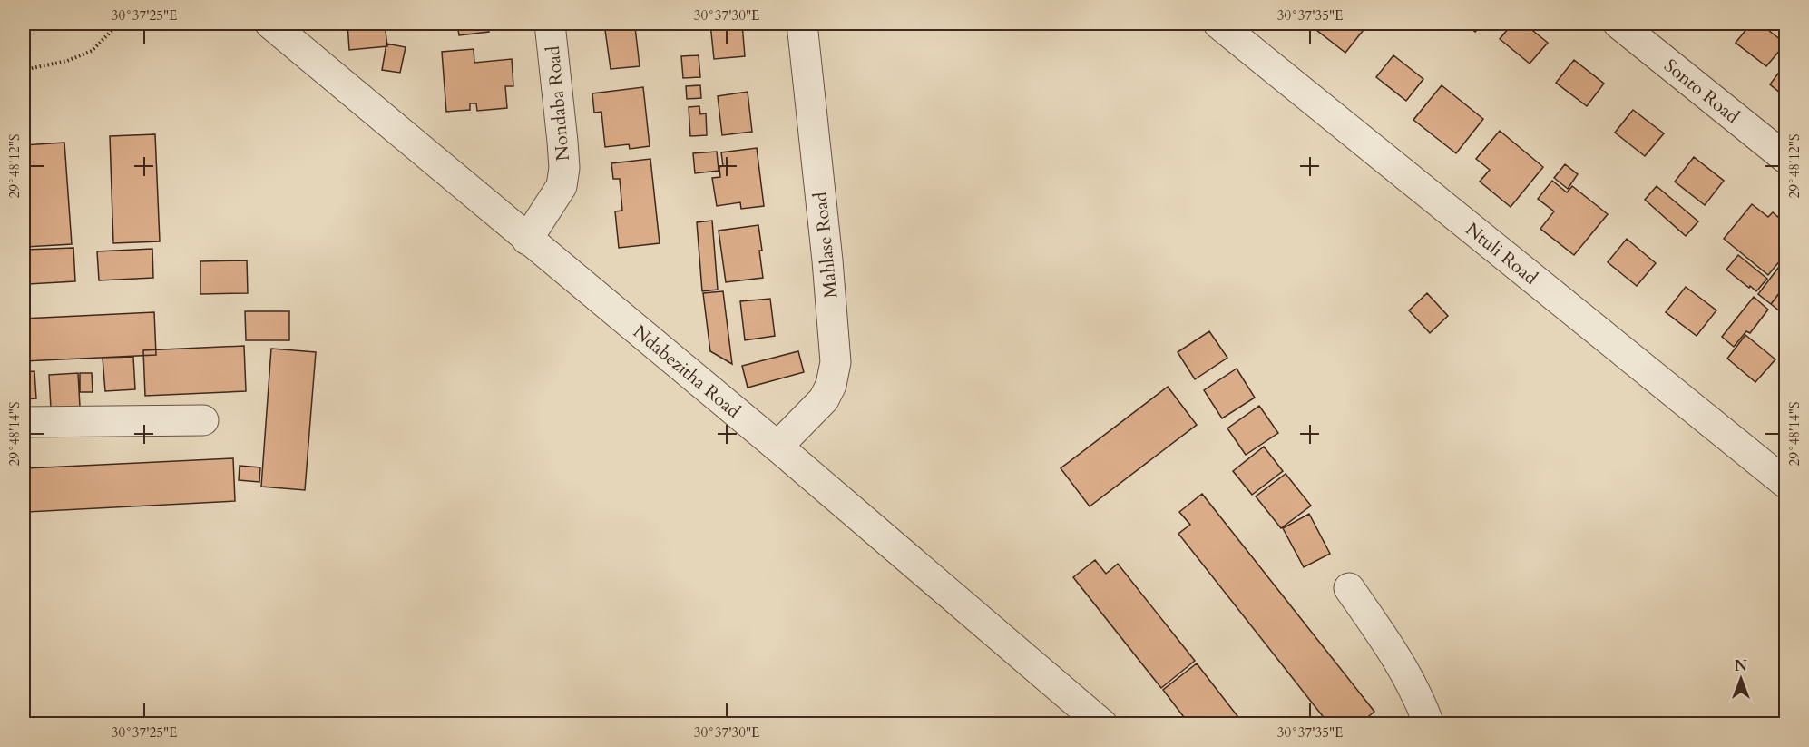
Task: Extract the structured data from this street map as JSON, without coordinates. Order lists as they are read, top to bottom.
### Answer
{
  "streets": {
    "street": [
      "Sonto Road",
      "Nondaba Road",
      "Mahlase Road",
      "Ntuli Road",
      "Ndabezitha Road"
    ]
  },
  "crossings": [
    ["Nondaba Road", "Ndabezitha Road"],
    ["Mahlase Road", "Ndabezitha Road"]
  ],
  "north": "top",
  "coordinates": [
    "30°37'25\"E",
    "30°37'30\"E",
    "30°37'35\"E",
    "29°48'12\"S",
    "29°48'14\"S"
  ]
}
